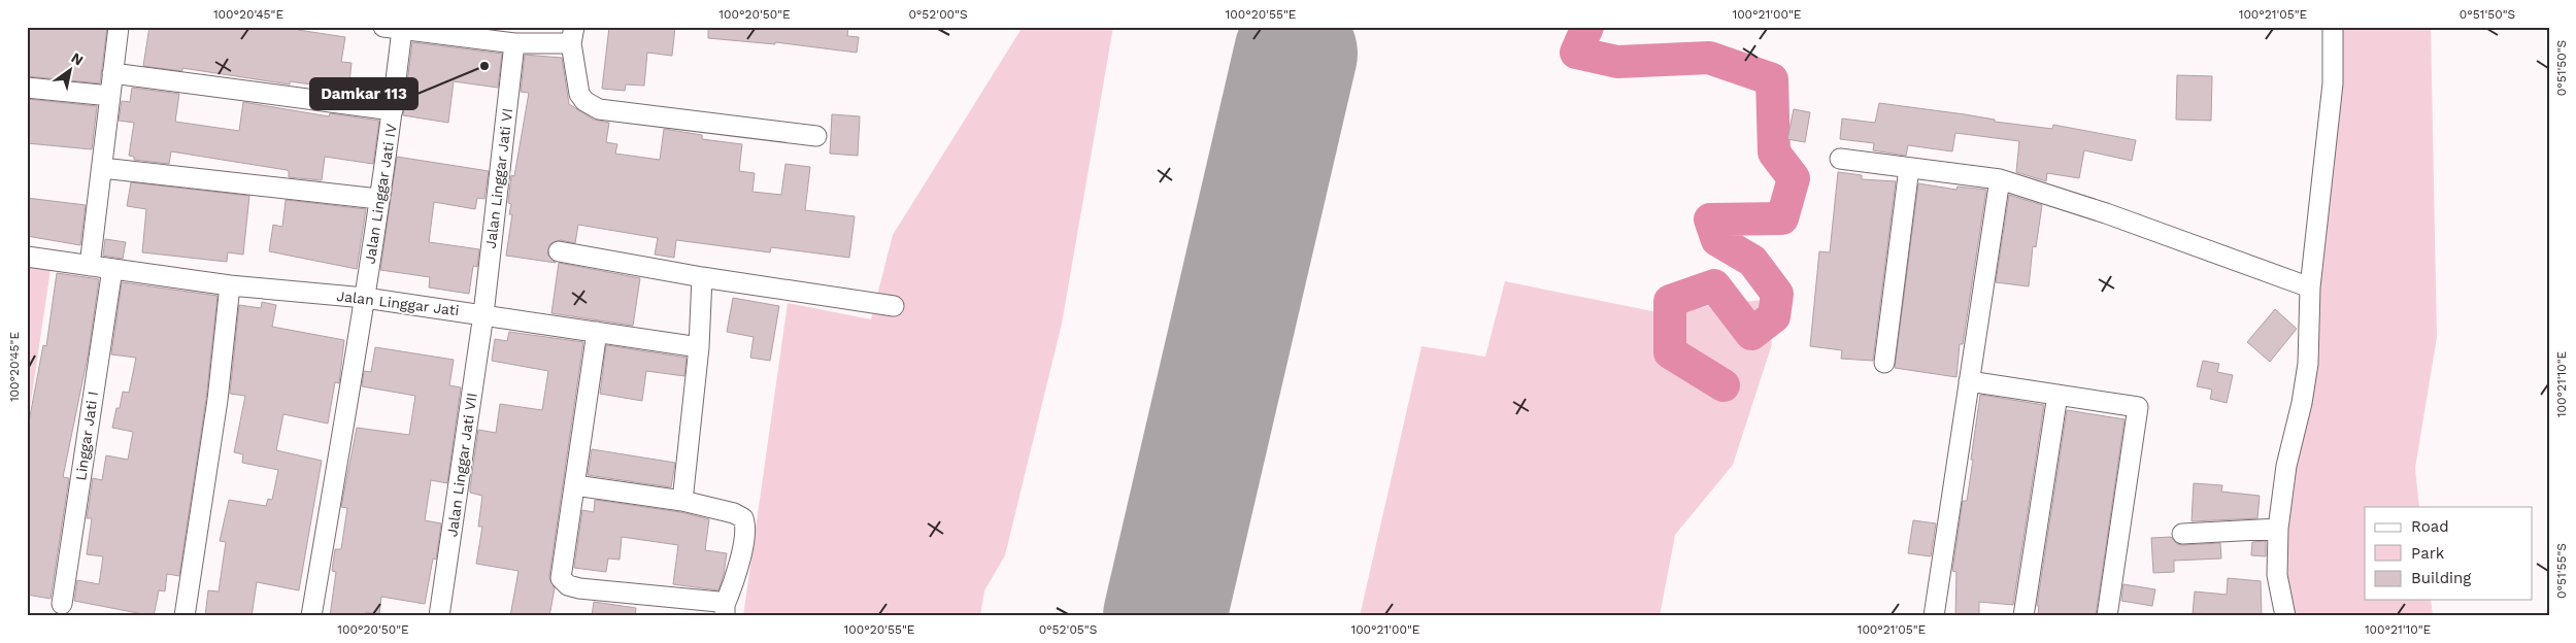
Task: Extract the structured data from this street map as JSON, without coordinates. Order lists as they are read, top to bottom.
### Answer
{
  "streets": {
    "street": [
      "Jalan Linggar Jati VI",
      "Jalan Linggar Jati IV",
      "Jalan Linggar Jati",
      "Linggar Jati I",
      "Jalan Linggar Jati VII"
    ]
  },
  "crossings": [
    ["Jalan Linggar Jati VI", "Jalan Linggar Jati"],
    ["Jalan Linggar Jati VI", "Jalan Linggar Jati VII"],
    ["Jalan Linggar Jati IV", "Jalan Linggar Jati"],
    ["Jalan Linggar Jati", "Linggar Jati I"],
    ["Jalan Linggar Jati", "Jalan Linggar Jati VII"]
  ],
  "places": ["Damkar 113"],
  "legend": ["Road", "Park", "Building"],
  "north": "top right",
  "coordinates": [
    "100°20'45\"E",
    "100°20'50\"E",
    "0°52'00\"S",
    "100°20'55\"E",
    "100°21'00\"E",
    "100°21'05\"E",
    "0°51'50\"S",
    "100°21'10\"E",
    "0°51'55\"S",
    "0°52'05\"S"
  ]
}
